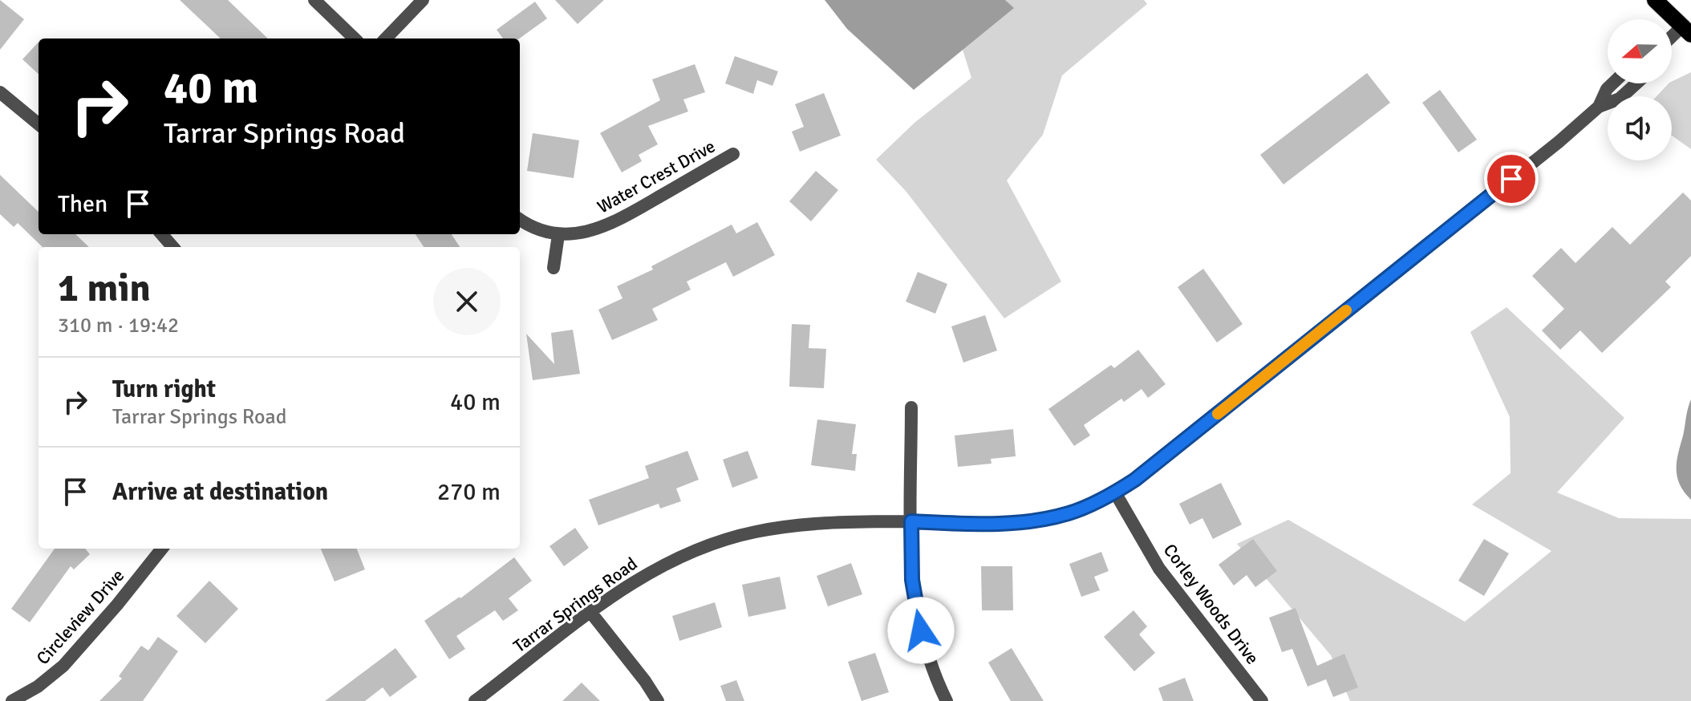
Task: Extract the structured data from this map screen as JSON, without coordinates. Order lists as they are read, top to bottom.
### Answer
{
  "streets": {
    "street": [
      "Water Crest Drive",
      "Corley Woods Drive",
      "Tarrar Springs Road",
      "Circleview Drive"
    ]
  },
  "crossings": [
    ["Corley Woods Drive", "Tarrar Springs Road"]
  ],
  "north": "left",
  "page": {
    "turn": ["40 m", "Tarrar Springs Road"],
    "then": "Then",
    "heading": ["1 min", "310 m · 19:42"],
    "list": [
      {
        "name": "Turn right",
        "note": "Tarrar Springs Road",
        "value": "40 m"
      },
      {
        "name": "Arrive at destination",
        "value": "270 m"
      }
    ]
  }
}
